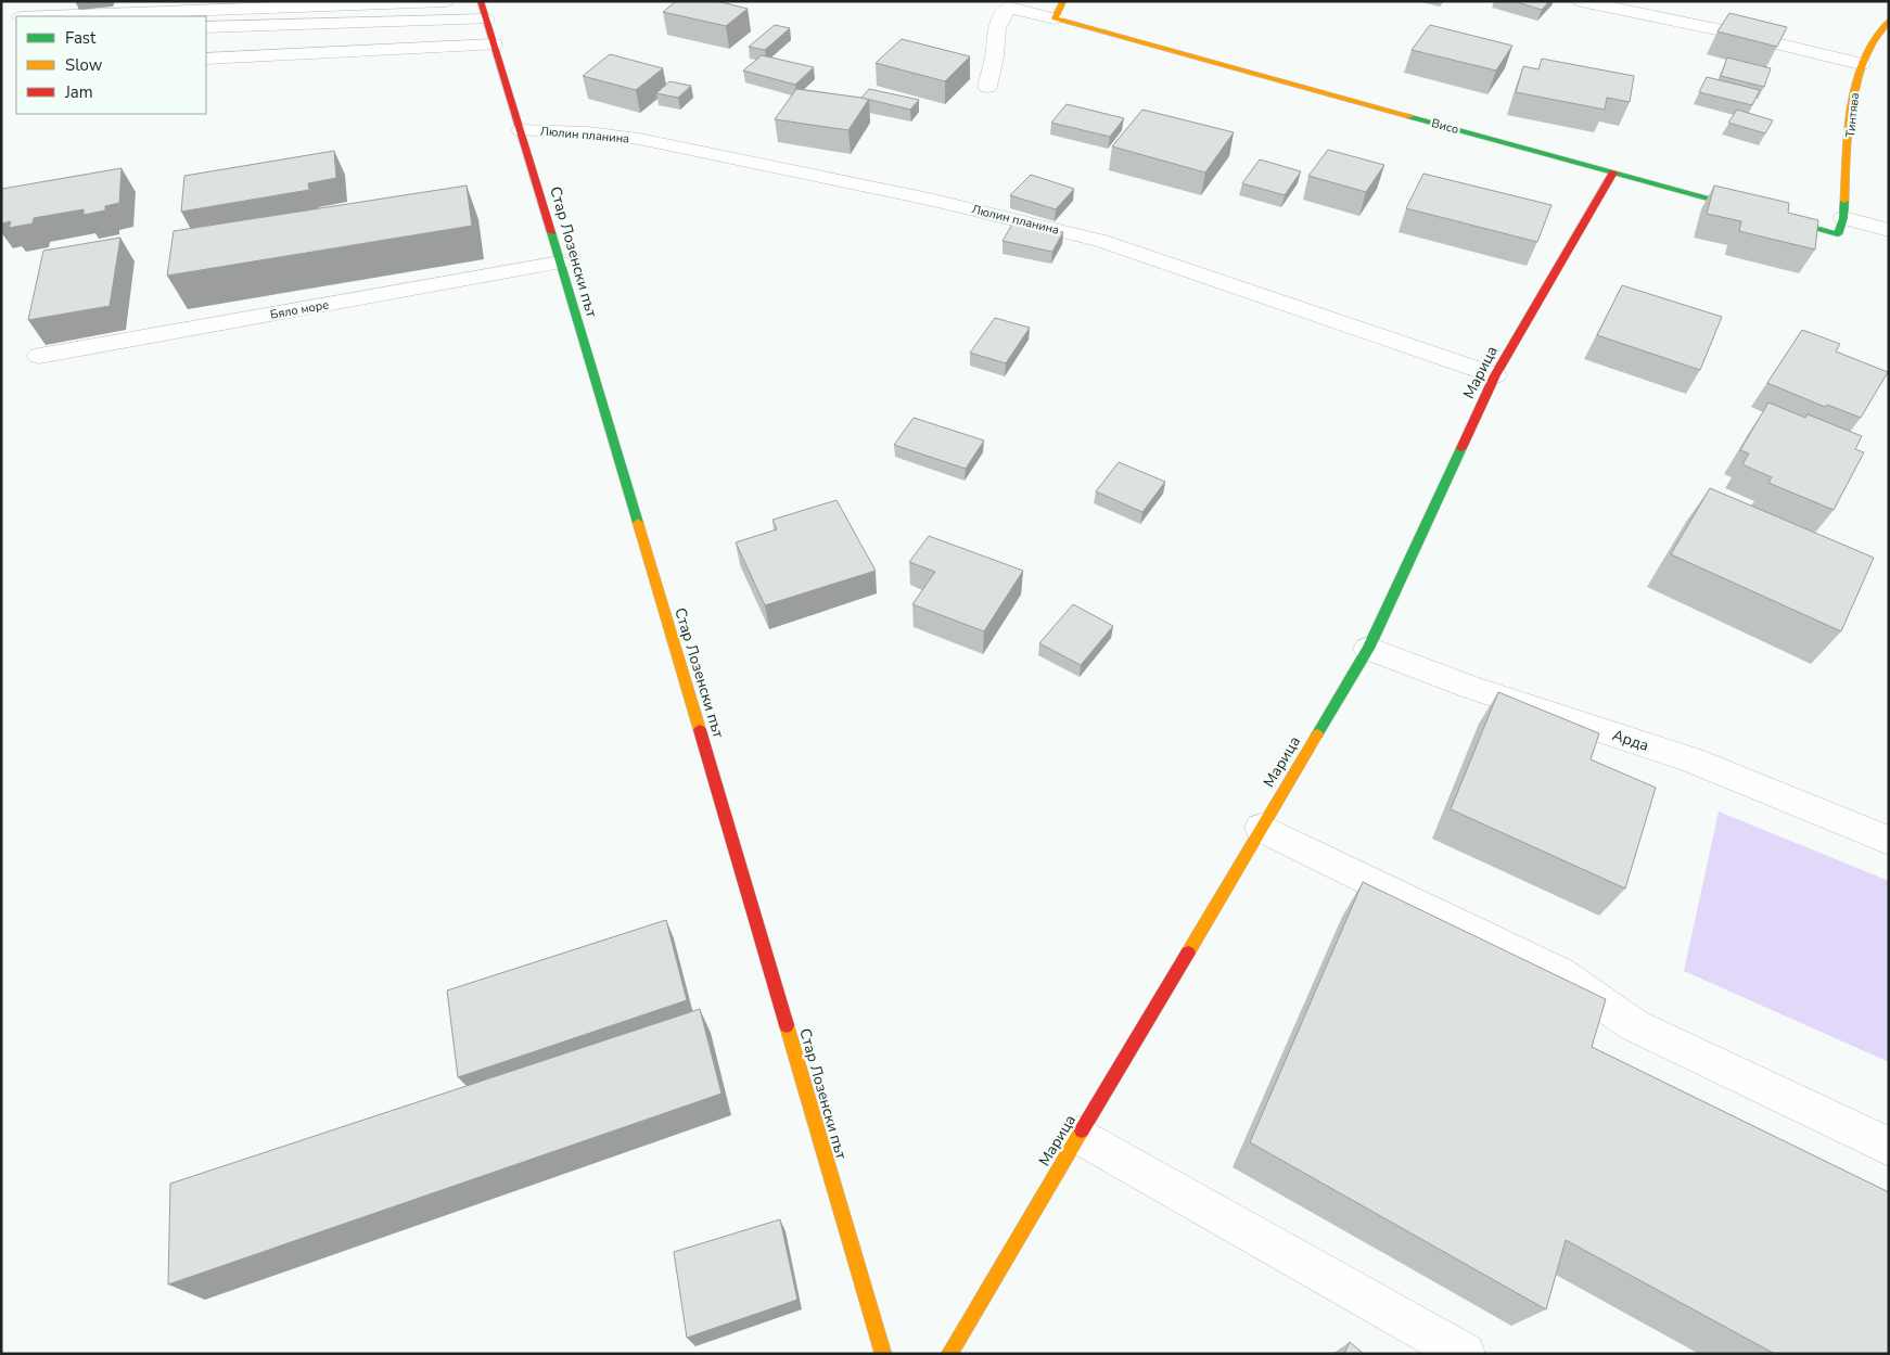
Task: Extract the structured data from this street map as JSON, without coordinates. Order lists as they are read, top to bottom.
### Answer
{
  "streets": {
    "street": [
      "Тинтява",
      "Висо",
      "Люлин планина",
      "Стар Лозенски път",
      "Бяло море",
      "Марица",
      "Арда"
    ]
  },
  "crossings": [
    ["Тинтява", "Висо"],
    ["Висо", "Марица"],
    ["Люлин планина", "Стар Лозенски път"],
    ["Люлин планина", "Марица"],
    ["Стар Лозенски път", "Бяло море"],
    ["Марица", "Арда"]
  ],
  "legend": ["Fast", "Slow", "Jam"]
}
